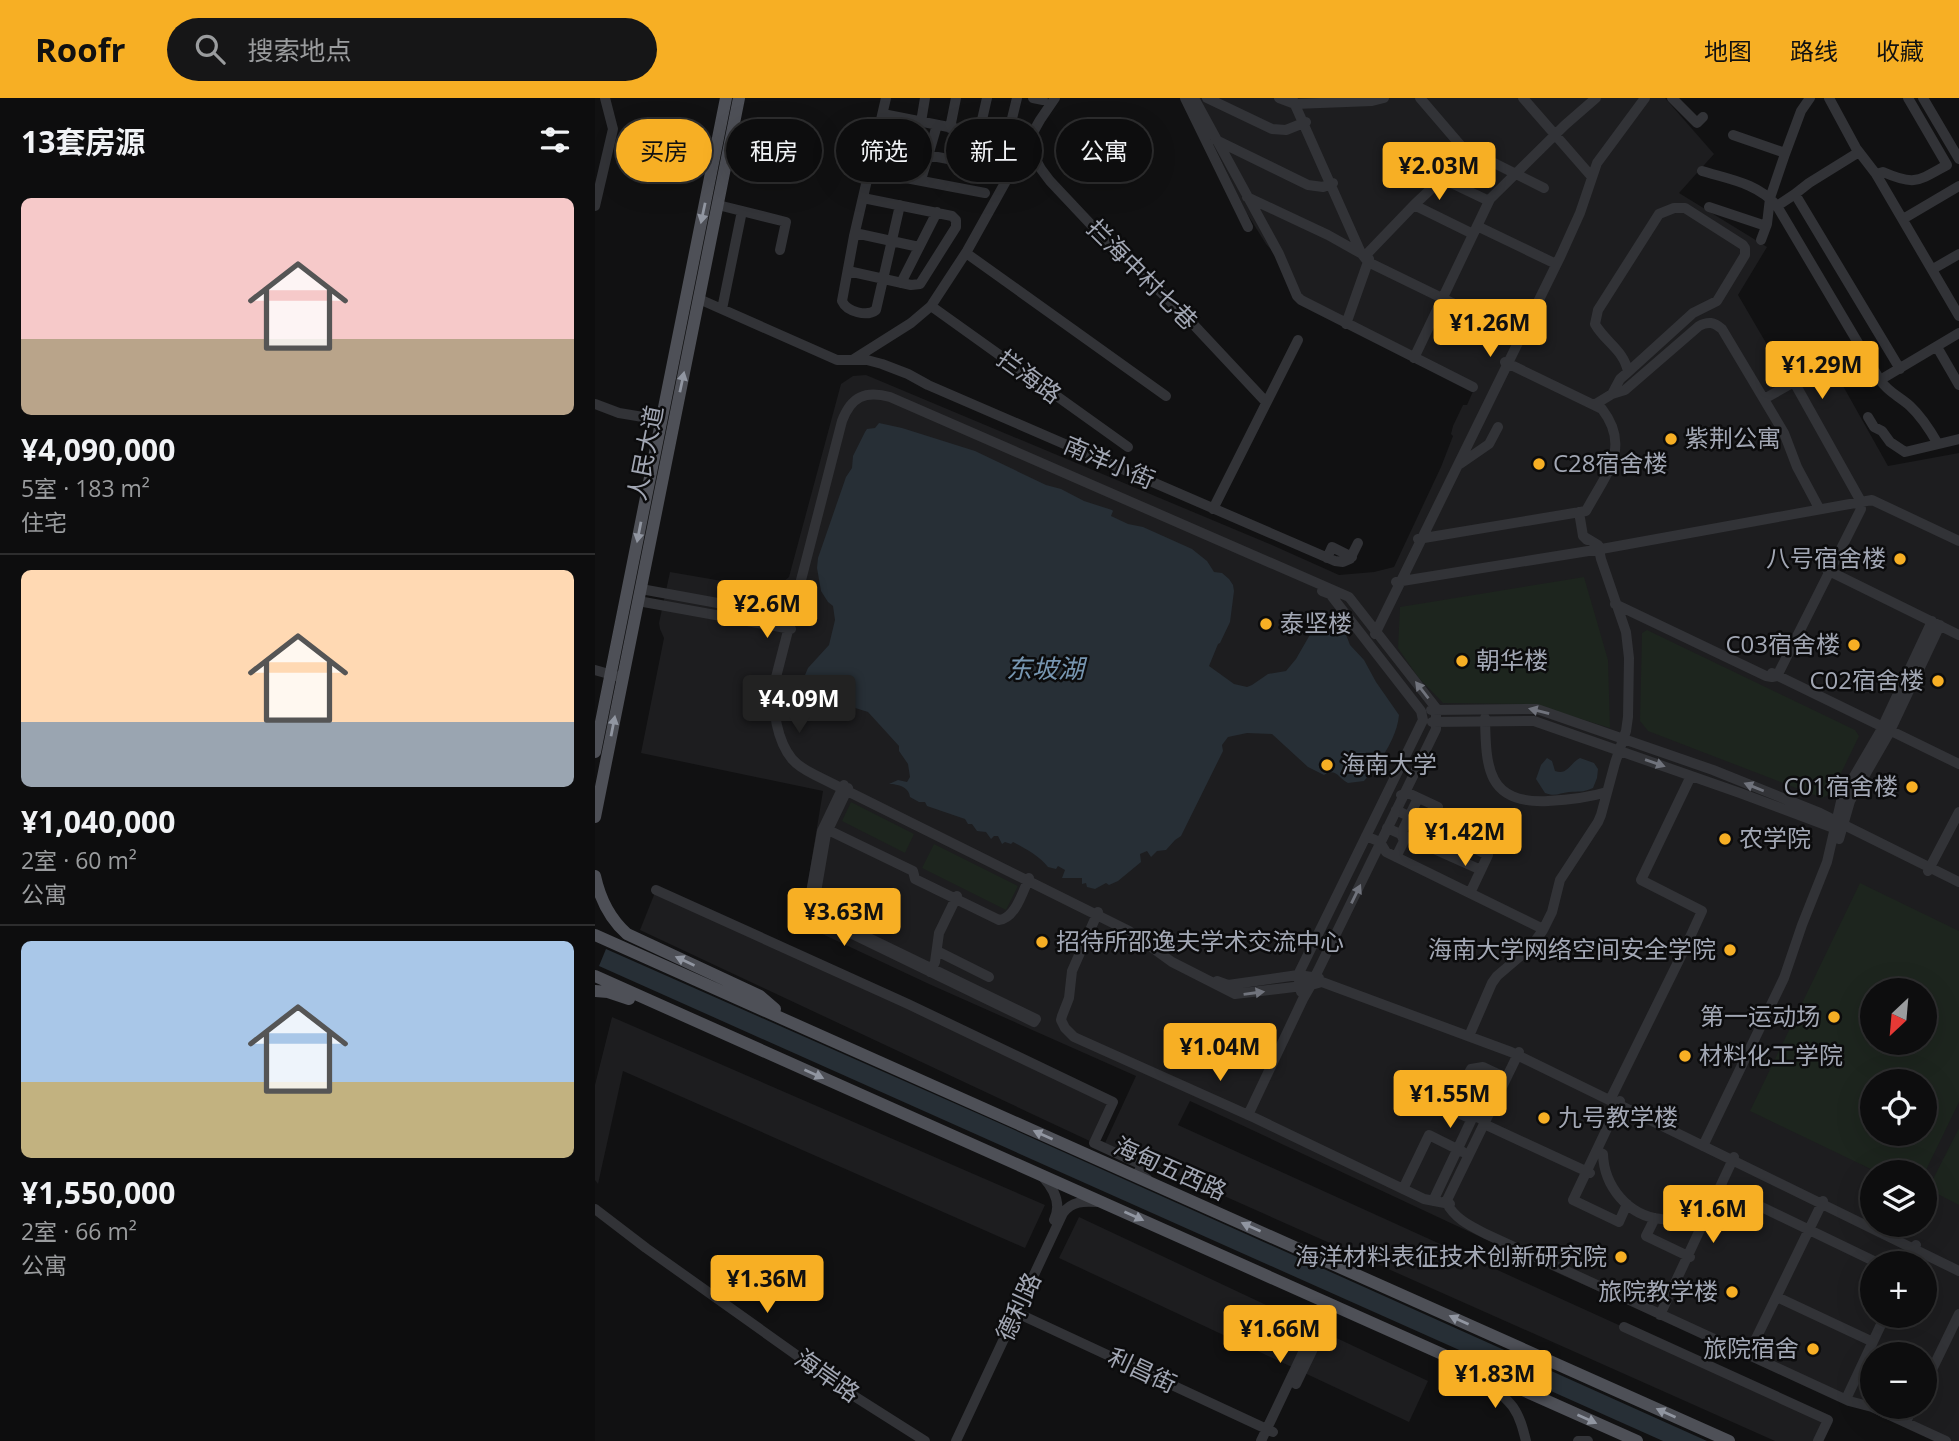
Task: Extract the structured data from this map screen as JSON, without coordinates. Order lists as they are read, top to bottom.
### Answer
{
  "streets": {
    "main road": ["人民大道", "海甸五西路"],
    "street": [
      "拦海中村七巷",
      "拦海路",
      "南洋小街",
      "德利路",
      "利昌街",
      "海岸路"
    ]
  },
  "crossings": [
    ["人民大道", "南洋小街"],
    ["德利路", "利昌街"]
  ],
  "water": ["东坡湖"],
  "places": [
    "紫荆公寓",
    "C28宿舍楼",
    "八号宿舍楼",
    "泰坚楼",
    "C03宿舍楼",
    "朝华楼",
    "C02宿舍楼",
    "海南大学",
    "C01宿舍楼",
    "农学院",
    "招待所邵逸夫学术交流中心",
    "海南大学网络空间安全学院",
    "第一运动场",
    "材料化工学院",
    "九号教学楼",
    "海洋材料表征技术创新研究院",
    "旅院教学楼",
    "旅院宿舍"
  ],
  "north": "bottom left",
  "page": {
    "header": "Roofr",
    "search": "搜索地点",
    "nav": ["地图", "路线", "收藏"],
    "heading": "13套房源",
    "chip": [
      "买房",
      "租房",
      "筛选",
      "新上",
      "公寓"
    ],
    "price": [
      "¥2.03M",
      "¥1.26M",
      "¥1.29M",
      "¥2.6M",
      "¥4.09M",
      "¥1.42M",
      "¥3.63M",
      "¥1.04M",
      "¥1.55M",
      "¥1.6M",
      "¥1.36M",
      "¥1.66M",
      "¥1.83M"
    ],
    "list": [
      {
        "name": "¥4,090,000",
        "note": "5室 · 183 m² · 住宅"
      },
      {
        "name": "¥1,040,000",
        "note": "2室 · 60 m² · 公寓"
      },
      {
        "name": "¥1,550,000",
        "note": "2室 · 66 m² · 公寓"
      }
    ],
    "map_buttons": ["+", "−"]
  }
}
